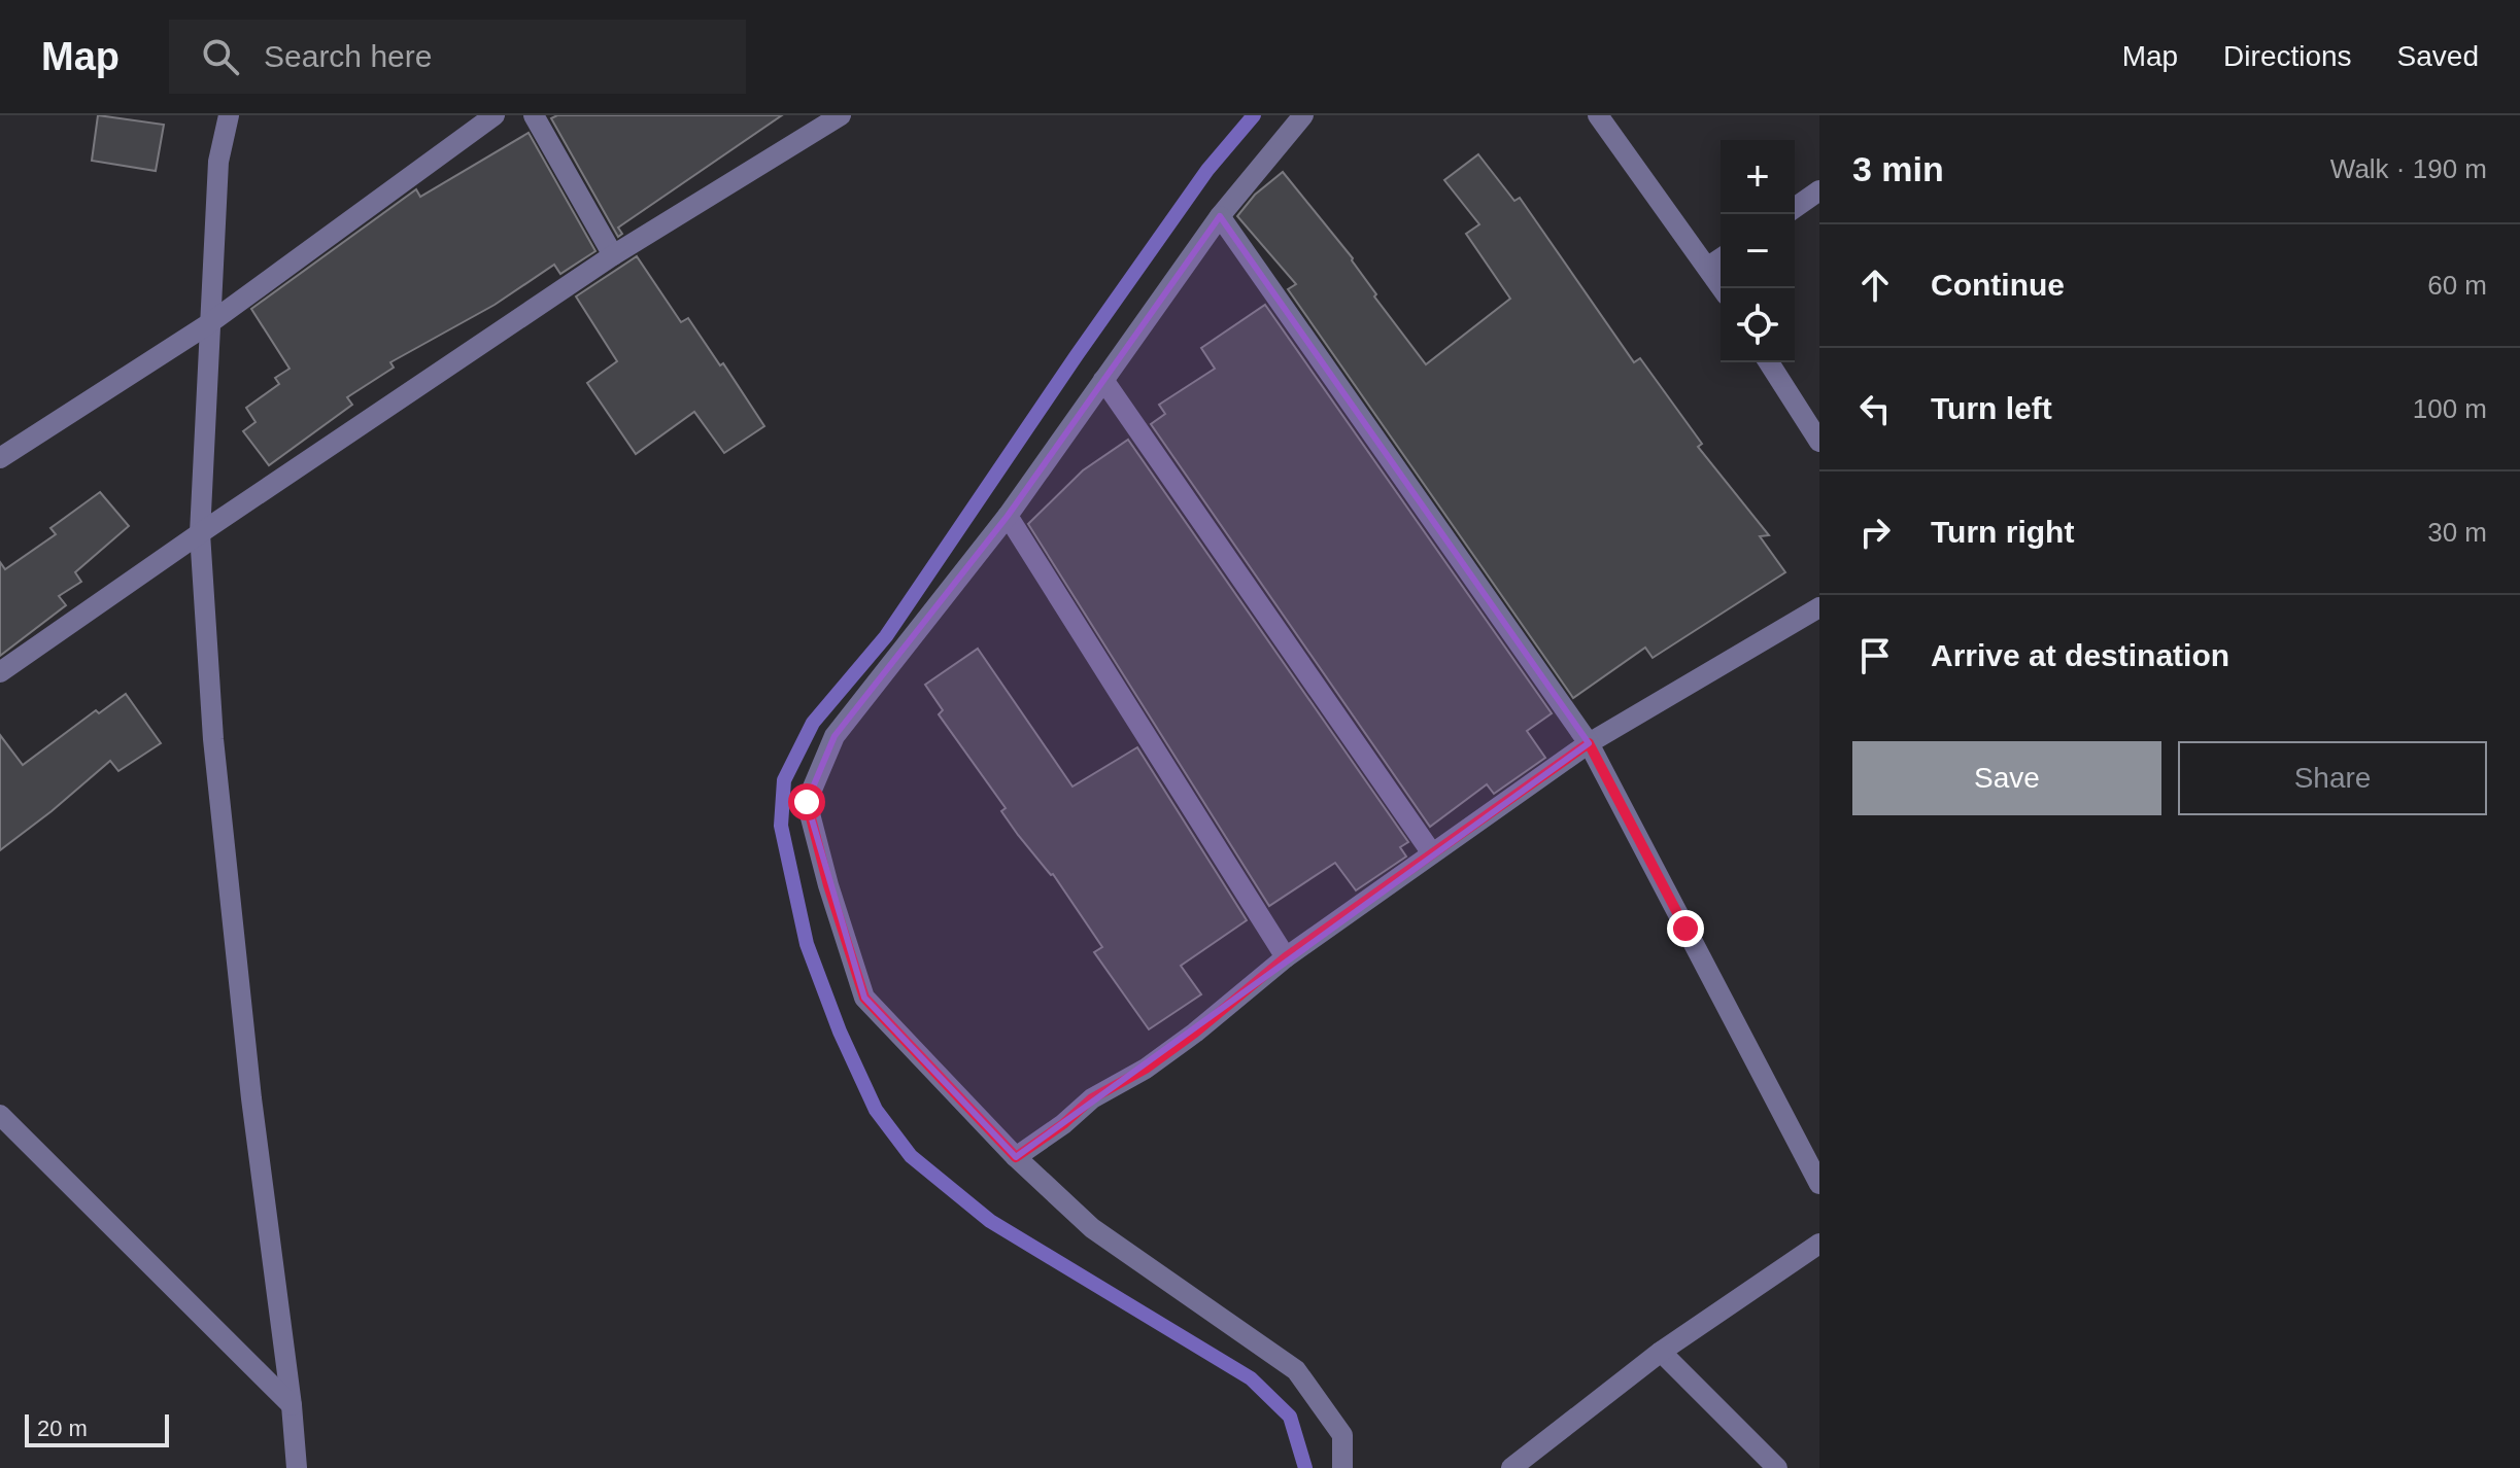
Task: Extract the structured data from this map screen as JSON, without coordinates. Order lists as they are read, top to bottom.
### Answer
{
  "scale_bar": "20 m",
  "page": {
    "header": "Map",
    "search": "Search here",
    "nav": ["Map", "Directions", "Saved"],
    "heading": ["3 min", "Walk · 190 m"],
    "map_buttons": ["+", "−"],
    "list": [
      ["Continue", "60 m"],
      ["Turn left", "100 m"],
      ["Turn right", "30 m"],
      "Arrive at destination"
    ],
    "buttons": ["Save", "Share"],
    "scale": "20 m"
  }
}
